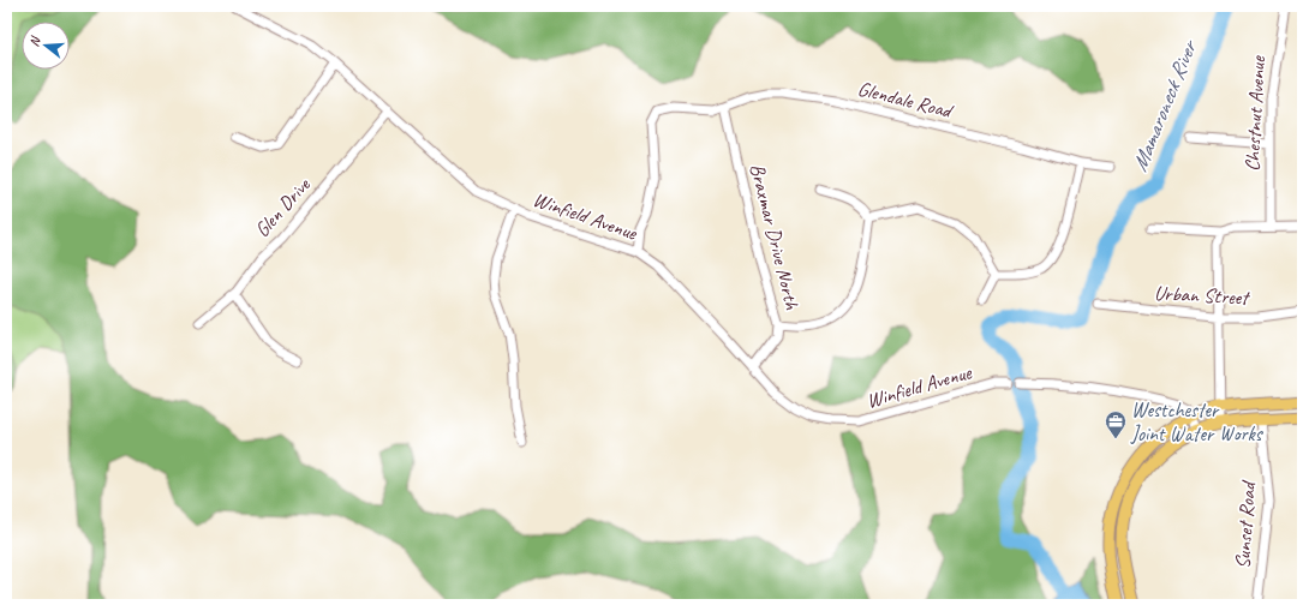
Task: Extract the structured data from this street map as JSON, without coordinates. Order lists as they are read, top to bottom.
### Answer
{
  "streets": {
    "street": [
      "Glendale Road",
      "Chestnut Avenue",
      "Glen Drive",
      "Winfield Avenue",
      "Braxmar Drive North",
      "Urban Street",
      "Sunset Road"
    ]
  },
  "crossings": [
    ["Glendale Road", "Winfield Avenue"],
    ["Glendale Road", "Braxmar Drive North"],
    ["Glen Drive", "Winfield Avenue"],
    ["Winfield Avenue", "Braxmar Drive North"]
  ],
  "water": ["Mamaroneck River"],
  "places": {
    "office": ["Westchester Joint Water Works"]
  },
  "north": "left"
}
